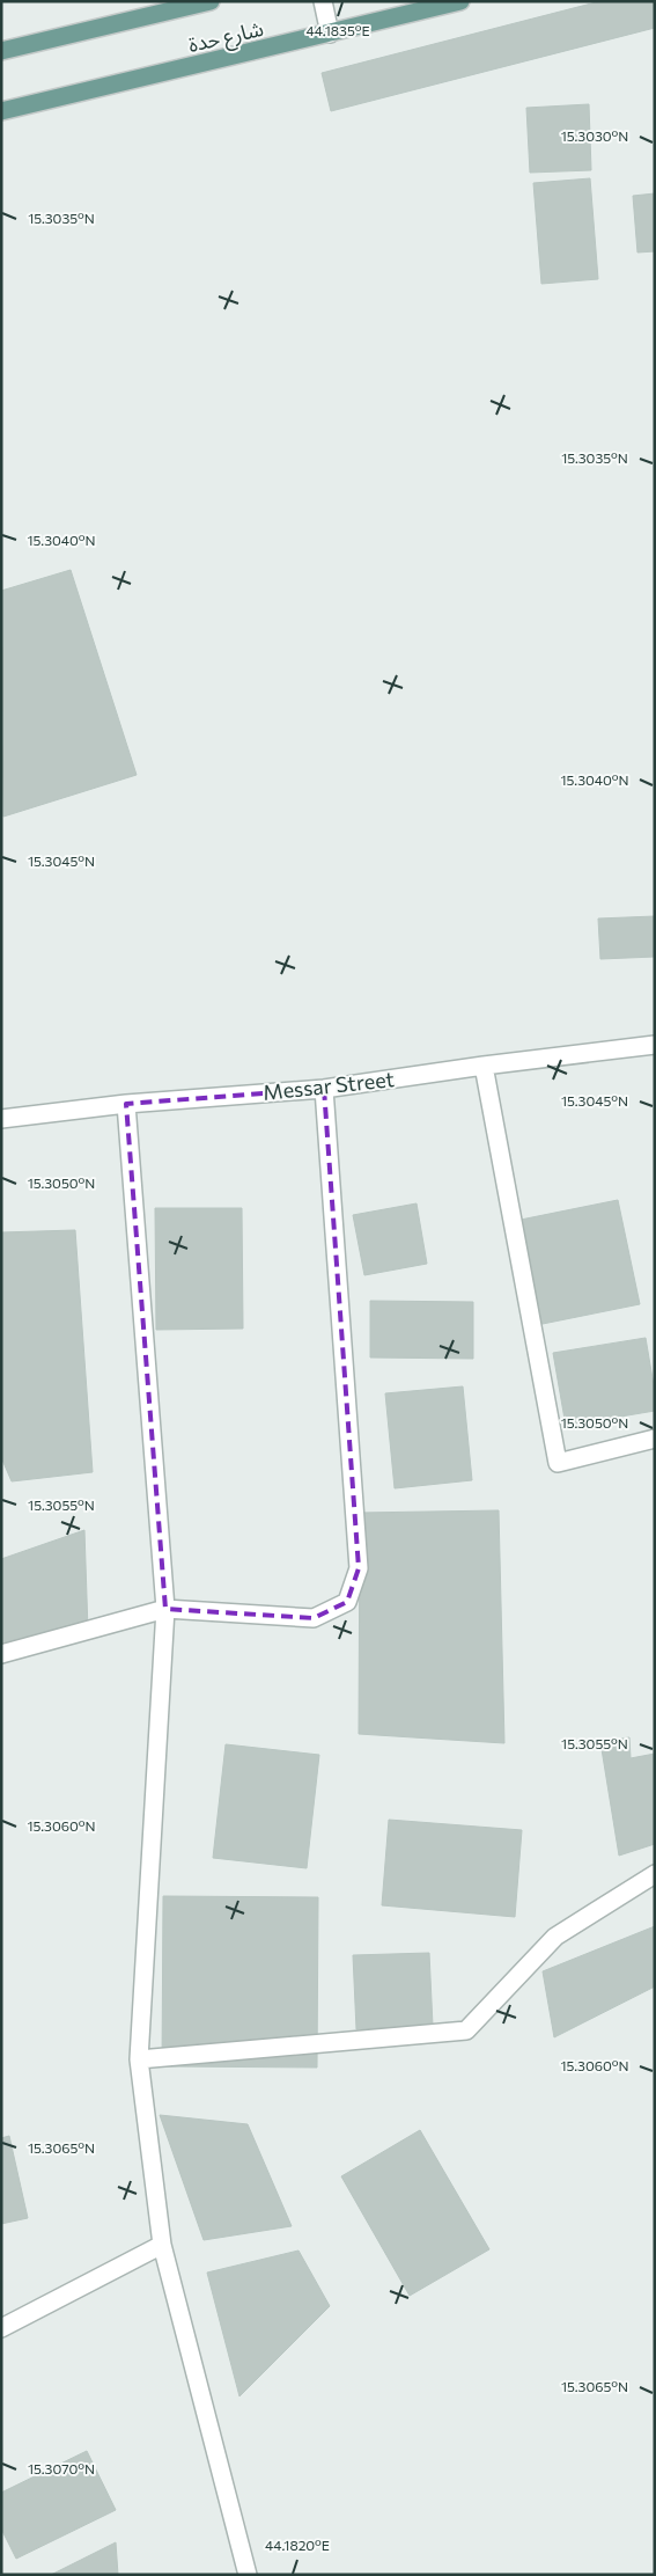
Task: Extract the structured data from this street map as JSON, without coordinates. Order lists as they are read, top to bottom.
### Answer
{
  "streets": {
    "main road": ["شارع حدة"],
    "street": ["Messar Street"]
  },
  "coordinates": [
    "44.1835°E",
    "15.3030°N",
    "15.3035°N",
    "15.3040°N",
    "15.3045°N",
    "15.3050°N",
    "15.3055°N",
    "15.3060°N",
    "15.3065°N",
    "15.3070°N",
    "44.1820°E"
  ]
}
